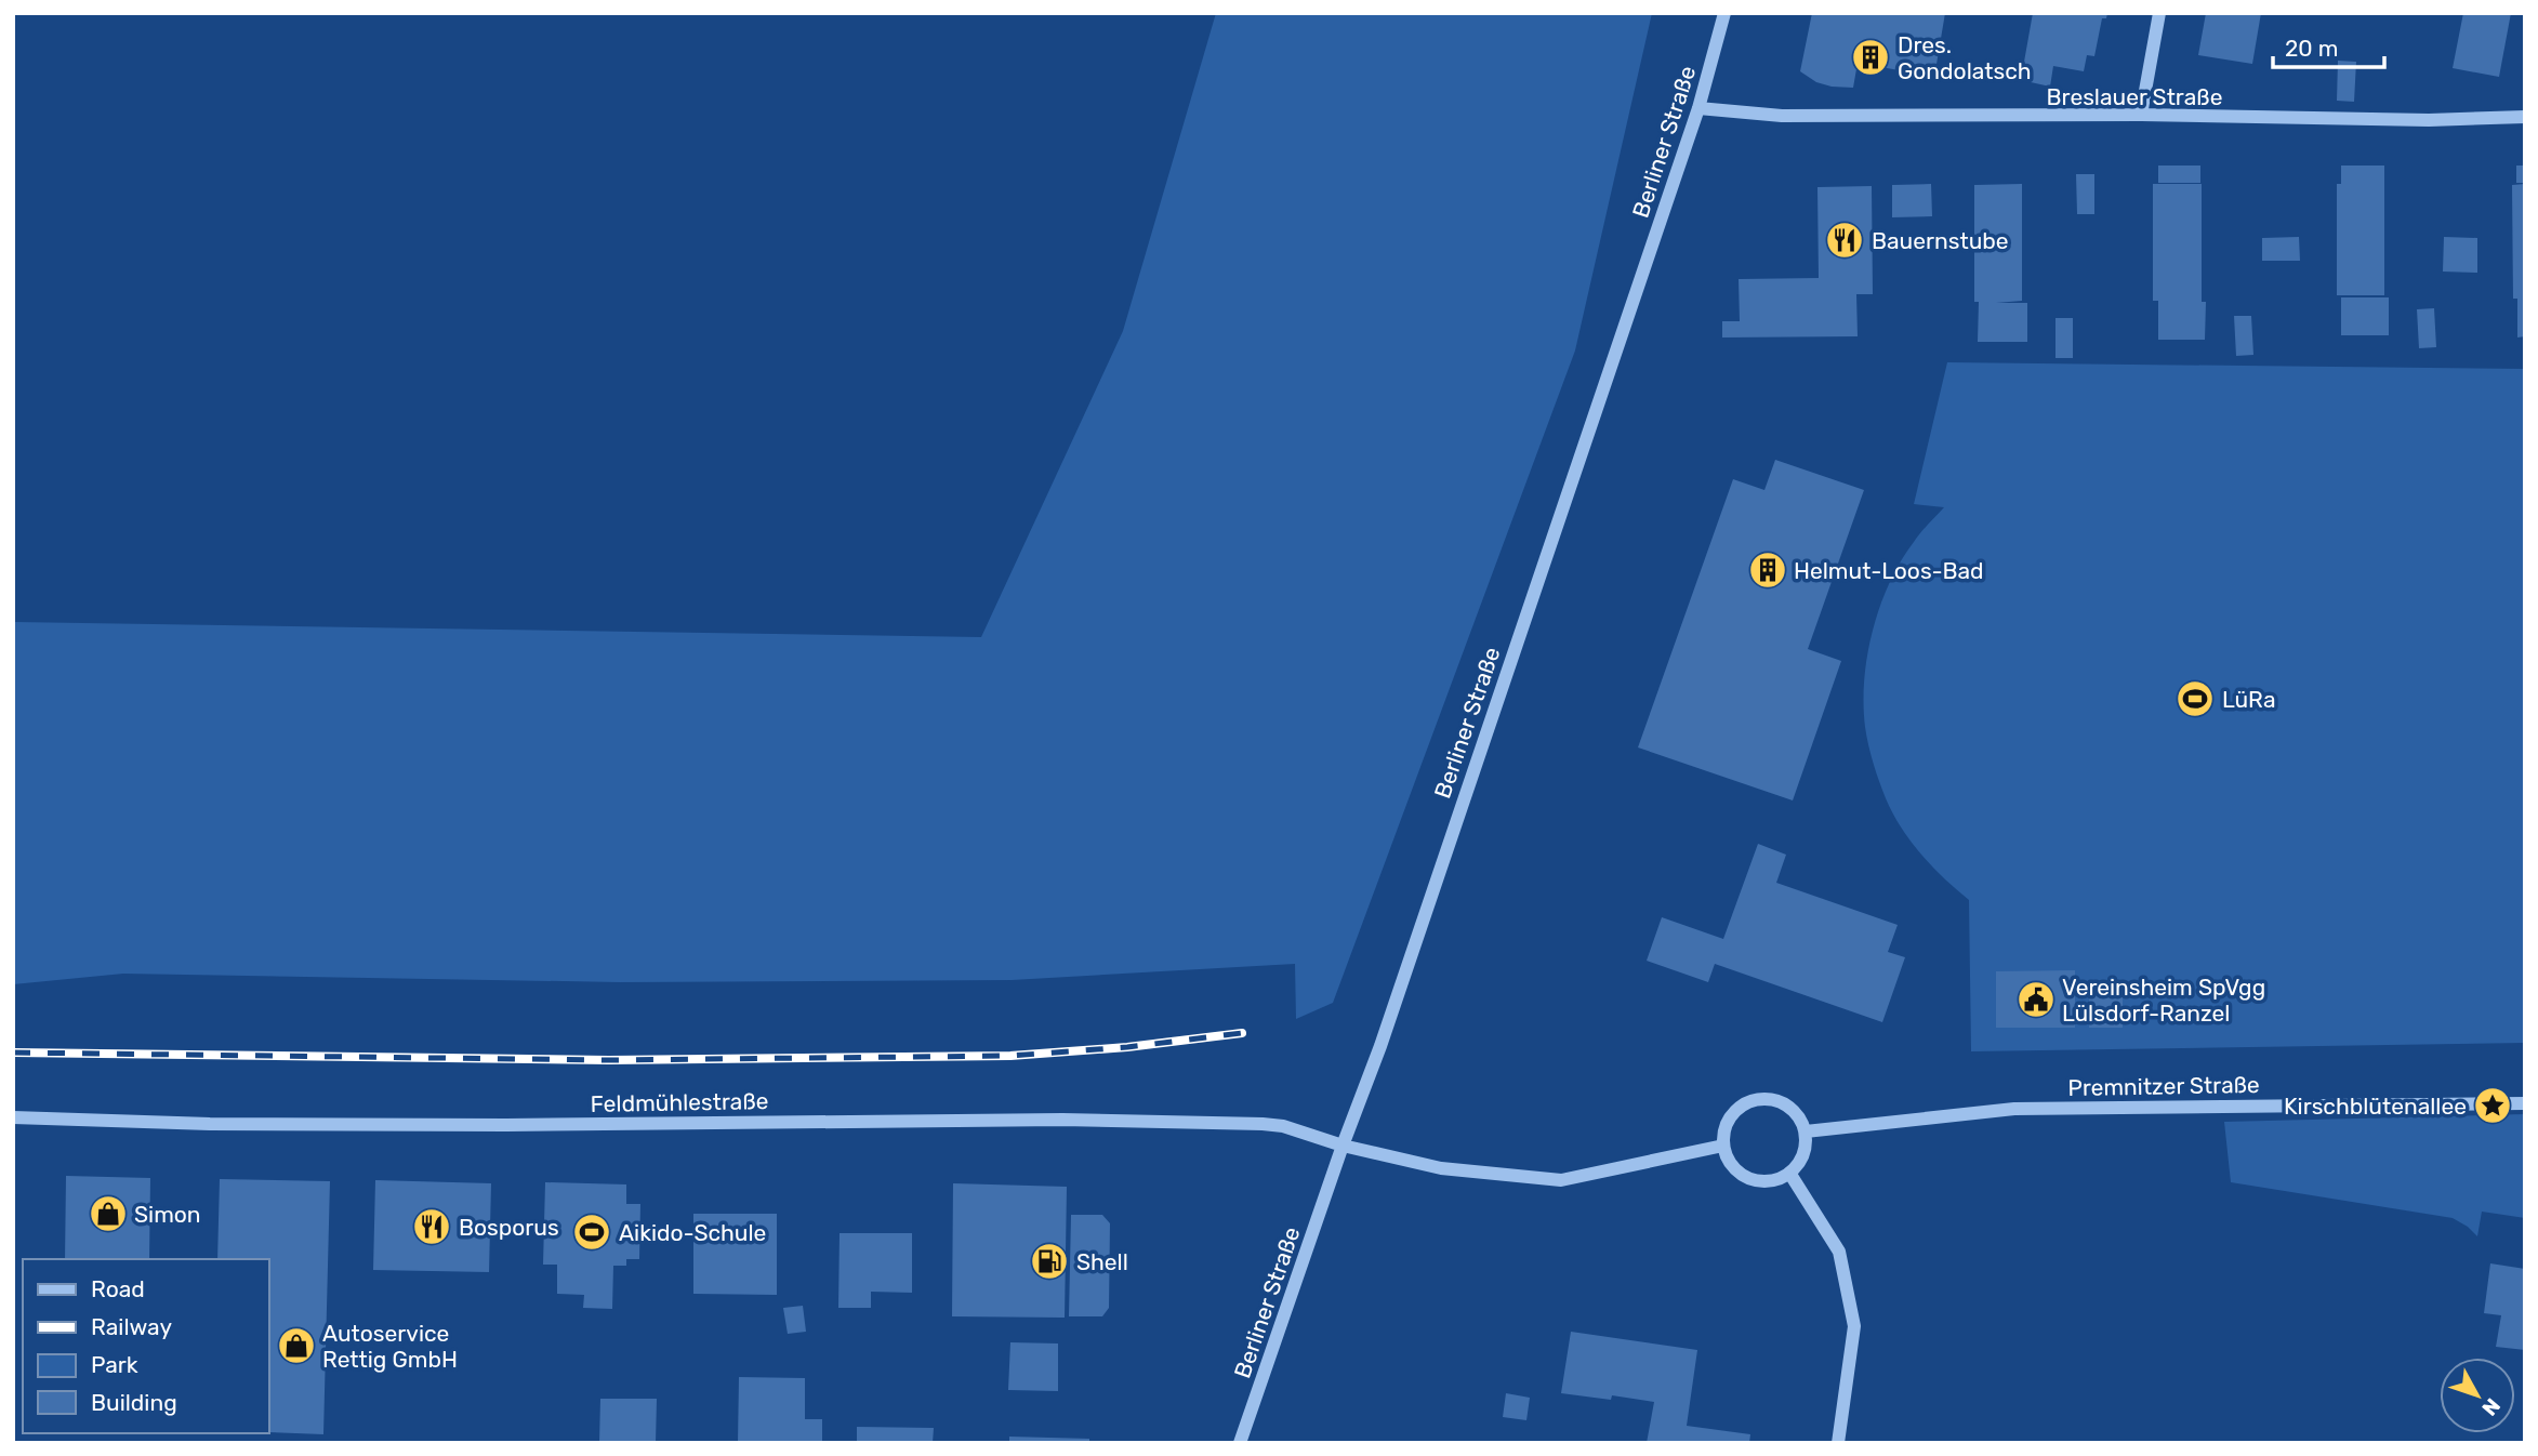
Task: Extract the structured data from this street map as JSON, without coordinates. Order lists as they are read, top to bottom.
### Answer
{
  "streets": {
    "street": [
      "Breslauer Straße",
      "Berliner Straße",
      "Premnitzer Straße",
      "Feldmühlestraße"
    ]
  },
  "crossings": [
    ["Breslauer Straße", "Berliner Straße"],
    ["Berliner Straße", "Feldmühlestraße"]
  ],
  "places": {
    "building": ["Dres. Gondolatsch", "Helmut-Loos-Bad"],
    "restaurant": ["Bauernstube", "Bosporus"],
    "sports": ["LüRa", "Aikido-Schule"],
    "public building": ["Vereinsheim SpVgg Lülsdorf-Ranzel"],
    "place": ["Kirschblütenallee"],
    "shop": ["Simon", "Autoservice Rettig GmbH"],
    "fuel station": ["Shell"]
  },
  "legend": [
    "Road",
    "Railway",
    "Park",
    "Building"
  ],
  "scale_bar": "20 m",
  "north": "bottom right"
}
